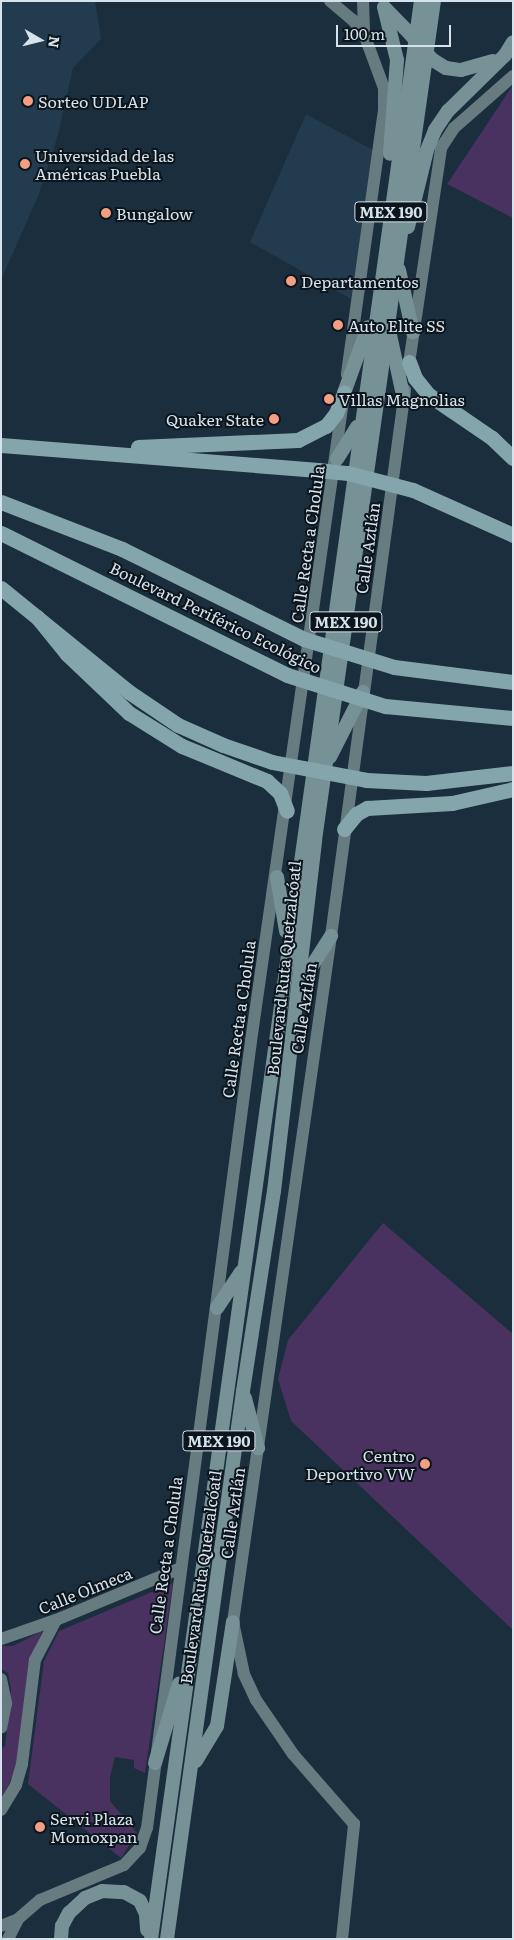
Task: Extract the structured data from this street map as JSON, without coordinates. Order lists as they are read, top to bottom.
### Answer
{
  "streets": {
    "highway": ["MEX 190", "Boulevard Periférico Ecológico"],
    "main road": [
      "Calle Recta a Cholula",
      "Calle Aztlán",
      "Boulevard Ruta Quetzalcóatl",
      "Calle Olmeca"
    ]
  },
  "crossings": [
    ["Calle Recta a Cholula", "Calle Olmeca"]
  ],
  "places": [
    "Sorteo UDLAP",
    "Universidad de las Américas Puebla",
    "Bungalow",
    "Departamentos",
    "Auto Elite SS",
    "Villas Magnolias",
    "Quaker State",
    "Centro Deportivo VW",
    "Servi Plaza Momoxpan"
  ],
  "scale_bar": "100 m",
  "north": "right"
}
